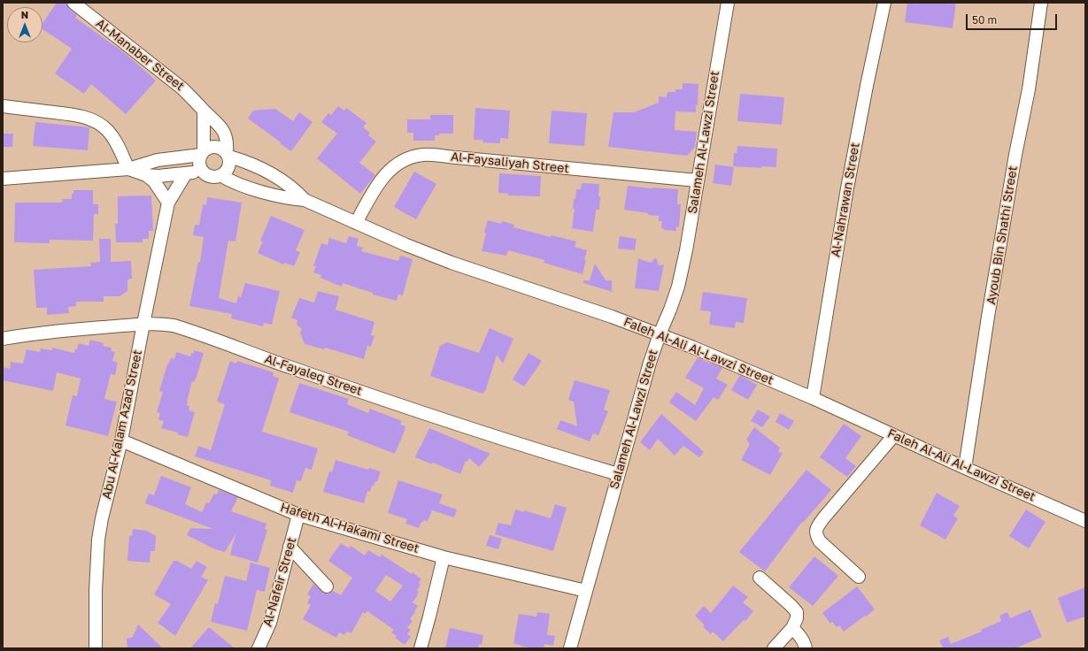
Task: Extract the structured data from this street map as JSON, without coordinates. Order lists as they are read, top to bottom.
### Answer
{
  "streets": {
    "street": [
      "Al-Manaber Street",
      "Salameh Al-Lawzi Street",
      "Al-Faysaliyah Street",
      "Al-Nahrawan Street",
      "Ayoub Bin Shathi Street",
      "Faleh Al-Ali Al-Lawzi Street",
      "Al-Fayaleq Street",
      "Abu Al-Kalam Azad Street",
      "Hafeth Al-Hakami Street",
      "Al-Nafeir Street"
    ]
  },
  "crossings": [
    ["Al-Manaber Street", "Faleh Al-Ali Al-Lawzi Street"],
    ["Salameh Al-Lawzi Street", "Al-Faysaliyah Street"],
    ["Salameh Al-Lawzi Street", "Faleh Al-Ali Al-Lawzi Street"],
    ["Salameh Al-Lawzi Street", "Al-Fayaleq Street"],
    ["Salameh Al-Lawzi Street", "Hafeth Al-Hakami Street"],
    ["Al-Faysaliyah Street", "Faleh Al-Ali Al-Lawzi Street"],
    ["Al-Nahrawan Street", "Faleh Al-Ali Al-Lawzi Street"],
    ["Ayoub Bin Shathi Street", "Faleh Al-Ali Al-Lawzi Street"],
    ["Al-Fayaleq Street", "Abu Al-Kalam Azad Street"],
    ["Abu Al-Kalam Azad Street", "Hafeth Al-Hakami Street"],
    ["Hafeth Al-Hakami Street", "Al-Nafeir Street"]
  ],
  "scale_bar": "50 m",
  "north": "top"
}
